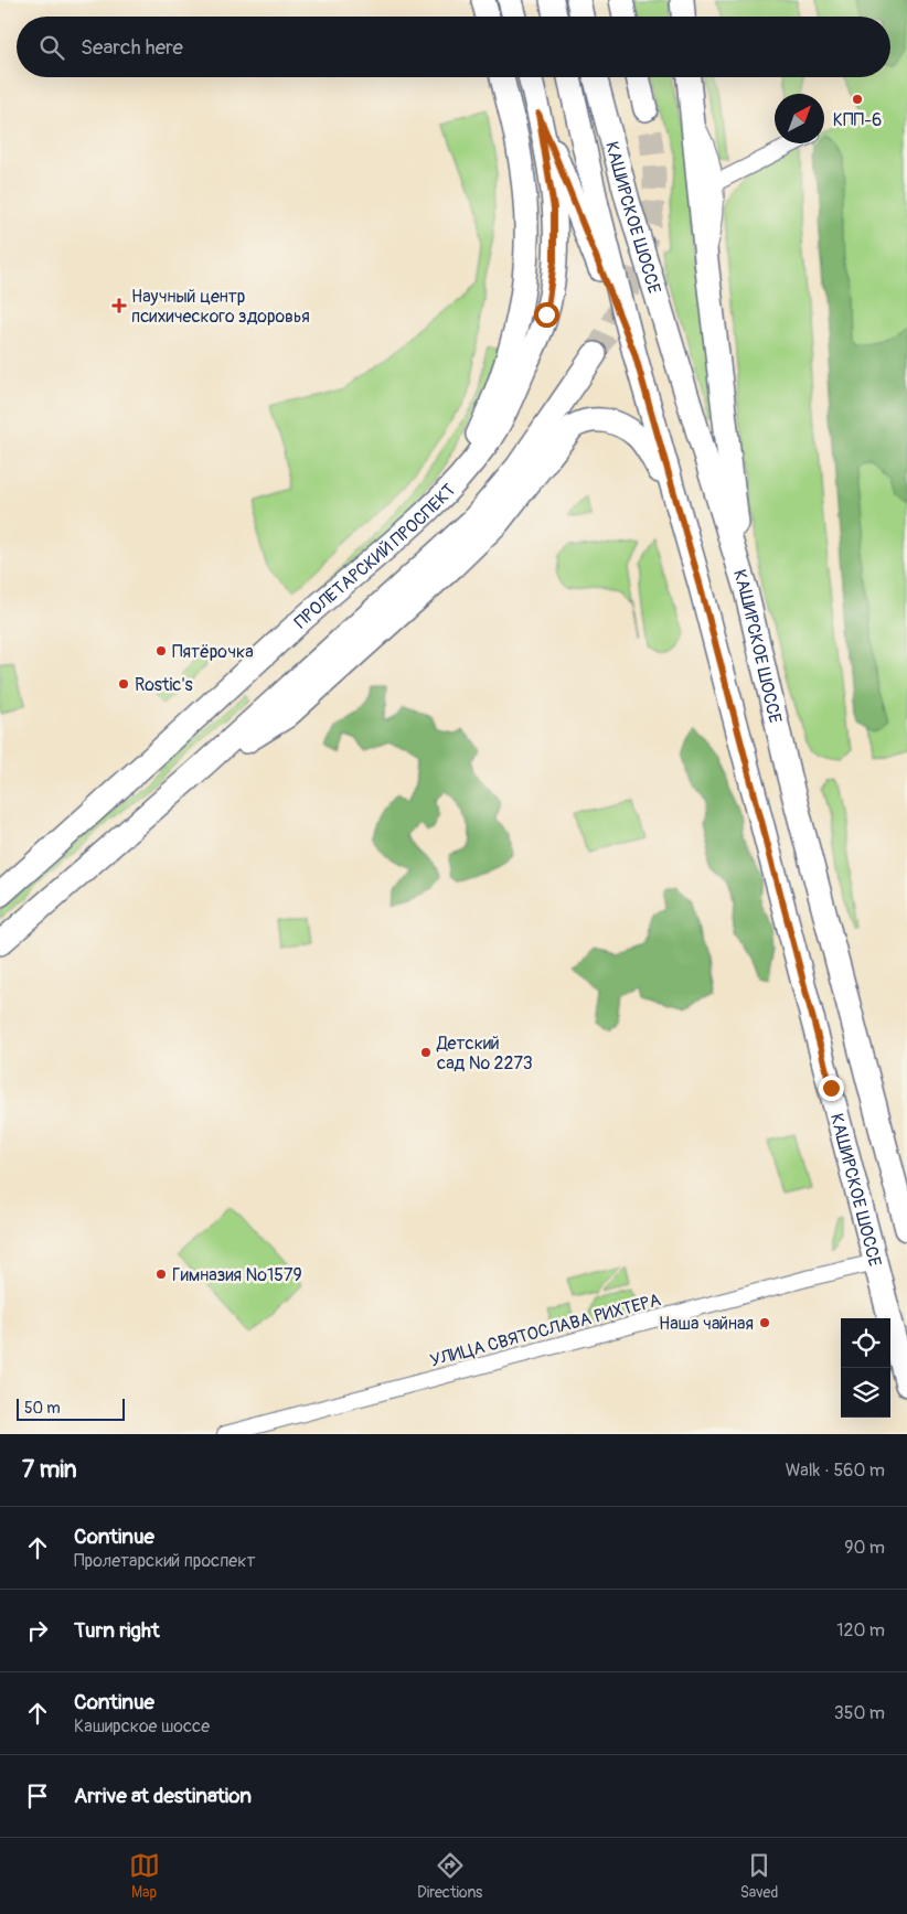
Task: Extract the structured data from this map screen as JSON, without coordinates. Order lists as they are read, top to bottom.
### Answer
{
  "streets": {
    "main road": ["КАШИРСКОЕ ШОССЕ", "ПРОЛЕТАРСКИЙ ПРОСПЕКТ"],
    "street": ["УЛИЦА СВЯТОСЛАВА РИХТЕРА"]
  },
  "crossings": [
    ["КАШИРСКОЕ ШОССЕ", "УЛИЦА СВЯТОСЛАВА РИХТЕРА"]
  ],
  "places": {
    "other": [
      "КПП-6",
      "Пятёрочка",
      "Rostic's",
      "Детский сад № 2273",
      "Гимназия №1579",
      "Наша чайная"
    ],
    "health": ["Научный центр психического здоровья"]
  },
  "scale_bar": "50 m",
  "north": "top right",
  "page": {
    "search": "Search here",
    "scale": "50 m",
    "heading": ["7 min", "Walk · 560 m"],
    "list": [
      ["Continue", "Пролетарский проспект", "90 m"],
      ["Turn right", "120 m"],
      ["Continue", "Каширское шоссе", "350 m"],
      "Arrive at destination"
    ],
    "nav": ["Map", "Directions", "Saved"]
  }
}
